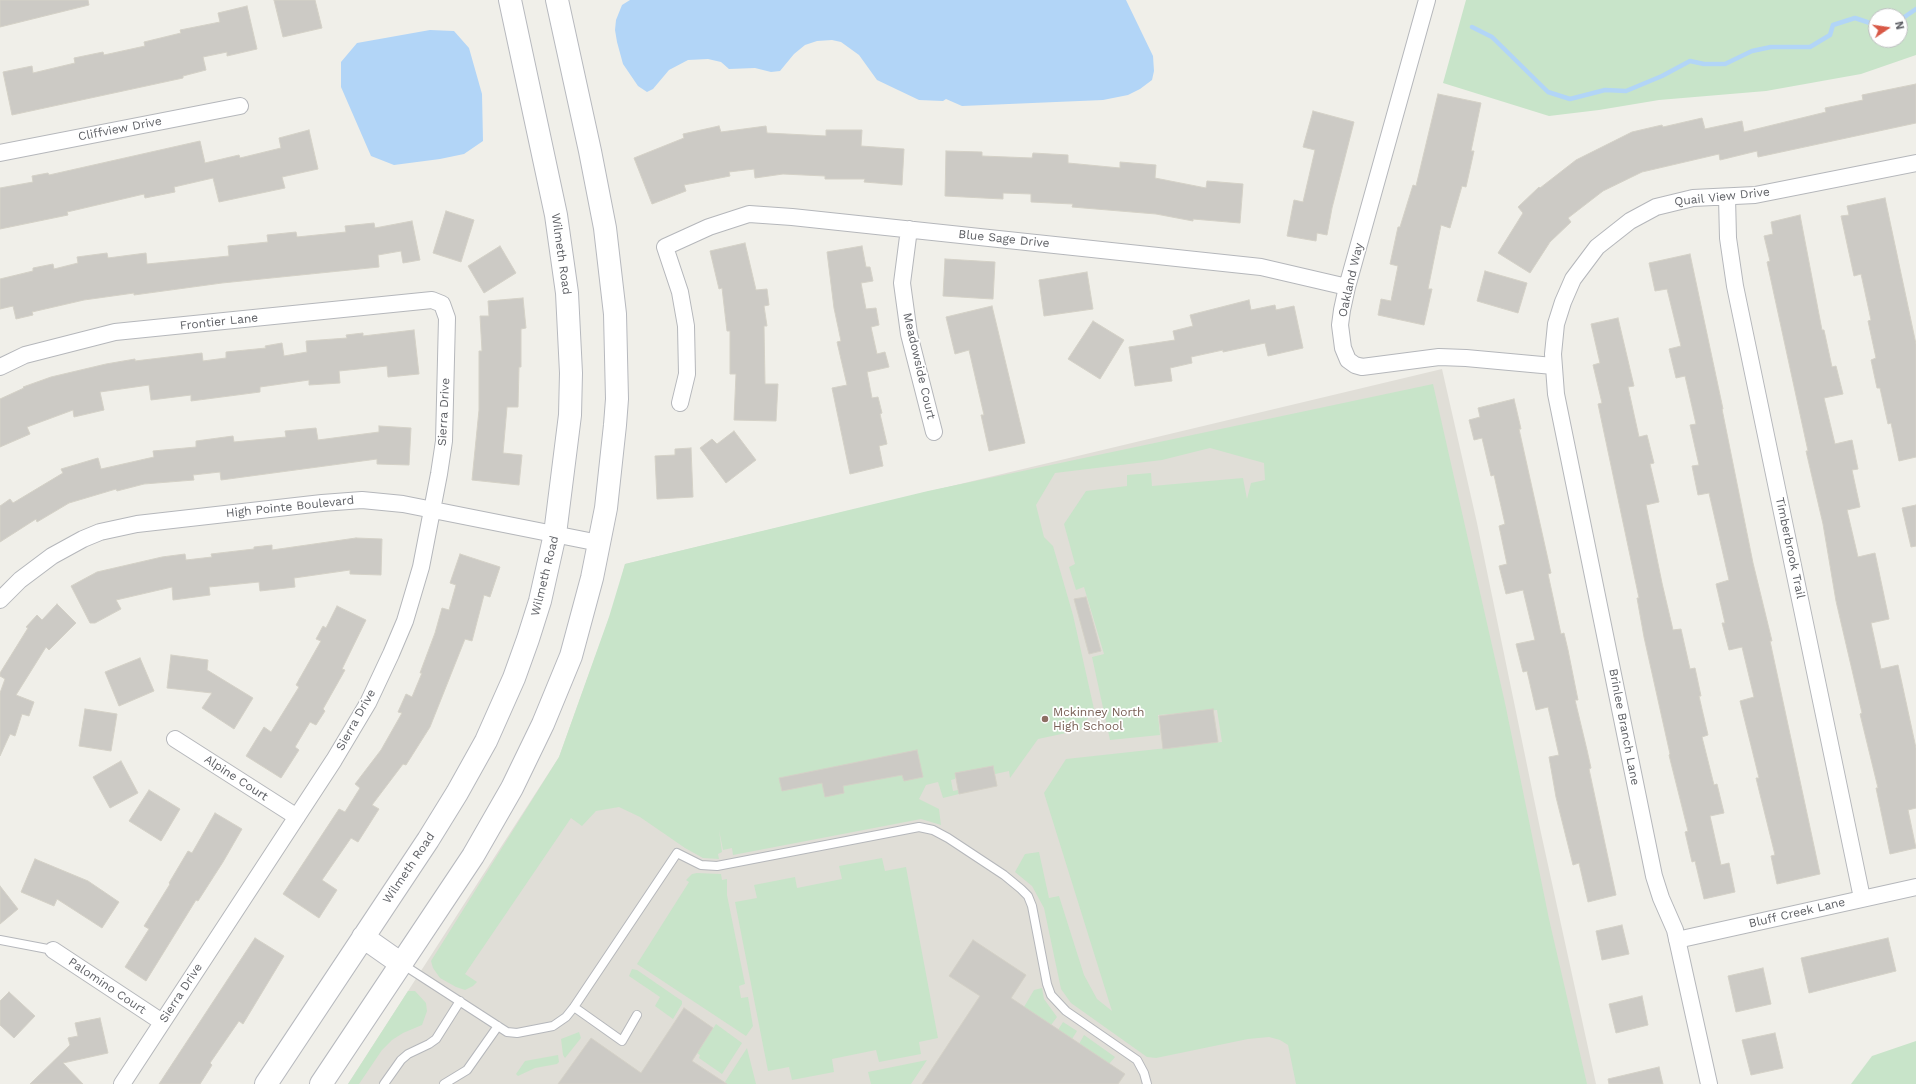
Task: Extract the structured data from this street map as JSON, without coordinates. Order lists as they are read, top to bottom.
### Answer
{
  "streets": {
    "main road": ["Wilmeth Road"],
    "street": [
      "Cliffview Drive",
      "Quail View Drive",
      "Blue Sage Drive",
      "Oakland Way",
      "Frontier Lane",
      "Meadowside Court",
      "Sierra Drive",
      "High Pointe Boulevard",
      "Timberbrook Trail",
      "Brinlee Branch Lane",
      "Alpine Court",
      "Bluff Creek Lane",
      "Palomino Court"
    ]
  },
  "crossings": [
    ["Quail View Drive", "Oakland Way"],
    ["Quail View Drive", "Timberbrook Trail"],
    ["Quail View Drive", "Brinlee Branch Lane"],
    ["Blue Sage Drive", "Oakland Way"],
    ["Blue Sage Drive", "Meadowside Court"],
    ["Wilmeth Road", "High Pointe Boulevard"],
    ["Oakland Way", "Brinlee Branch Lane"],
    ["Frontier Lane", "Sierra Drive"],
    ["Sierra Drive", "High Pointe Boulevard"],
    ["Sierra Drive", "Alpine Court"],
    ["Sierra Drive", "Palomino Court"],
    ["Timberbrook Trail", "Bluff Creek Lane"],
    ["Brinlee Branch Lane", "Bluff Creek Lane"]
  ],
  "places": ["Mckinney North High School"],
  "north": "right"
}
